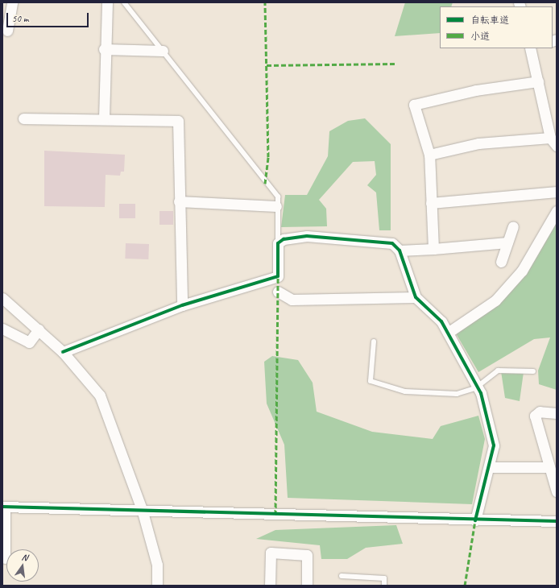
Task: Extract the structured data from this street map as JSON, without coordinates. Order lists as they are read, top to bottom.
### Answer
{
  "legend": ["自転車道", "小道"],
  "scale_bar": "50 m",
  "north": "top"
}
